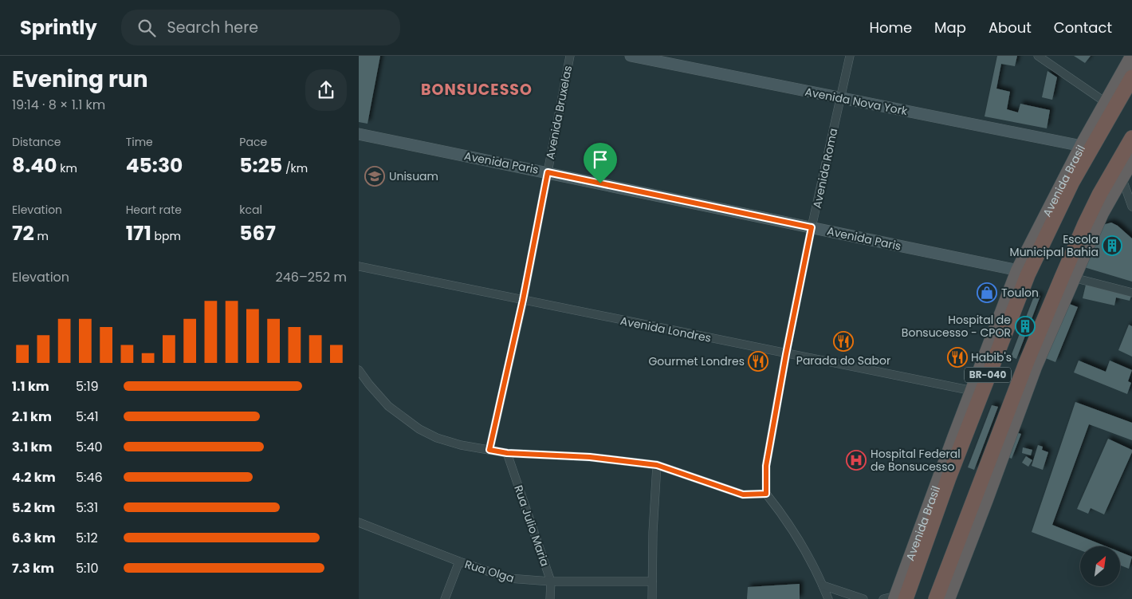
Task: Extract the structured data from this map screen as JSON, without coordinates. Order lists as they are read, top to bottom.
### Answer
{
  "streets": {
    "highway": ["Avenida Brasil", "BR-040"],
    "main road": ["Avenida Nova York", "Avenida Paris"],
    "street": [
      "Avenida Bruxelas",
      "Avenida Roma",
      "Avenida Londres",
      "Rua Julio Maria",
      "Rua Olga"
    ]
  },
  "crossings": [
    ["Avenida Nova York", "Avenida Roma"],
    ["Avenida Nova York", "Avenida Brasil"],
    ["Avenida Bruxelas", "Avenida Paris"],
    ["Avenida Bruxelas", "Avenida Londres"],
    ["Avenida Paris", "Avenida Roma"],
    ["Avenida Paris", "Avenida Brasil"],
    ["Avenida Roma", "Avenida Londres"],
    ["Avenida Brasil", "Avenida Londres"],
    ["Rua Julio Maria", "Rua Olga"]
  ],
  "districts": ["BONSUCESSO"],
  "places": {
    "school or university": ["Unisuam"],
    "building": ["Escola Municipal Bahia", "Hospital de Bonsucesso - CPOR"],
    "shop": ["Toulon"],
    "restaurant": ["Parada do Sabor", "Habib's", "Gourmet Londres"],
    "hospital": ["Hospital Federal de Bonsucesso"]
  },
  "north": "top right",
  "page": {
    "header": "Sprintly",
    "search": "Search here",
    "nav": [
      "Home",
      "Map",
      "About",
      "Contact"
    ],
    "heading": ["Evening run", "19:14 · 8 × 1.1 km"],
    "stats": [
      ["Distance", "8.40 km"],
      ["Time", "45:30"],
      ["Pace", "5:25 /km"],
      ["Elevation", "72 m"],
      ["Heart rate", "171 bpm"],
      ["kcal", "567"]
    ],
    "chart": ["Elevation", "246–252 m"],
    "list": [
      {
        "name": "1.1 km",
        "note": "5:19"
      },
      {
        "name": "2.1 km",
        "note": "5:41"
      },
      {
        "name": "3.1 km",
        "note": "5:40"
      },
      {
        "name": "4.2 km",
        "note": "5:46"
      },
      {
        "name": "5.2 km",
        "note": "5:31"
      },
      {
        "name": "6.3 km",
        "note": "5:12"
      },
      {
        "name": "7.3 km",
        "note": "5:10"
      }
    ]
  }
}
